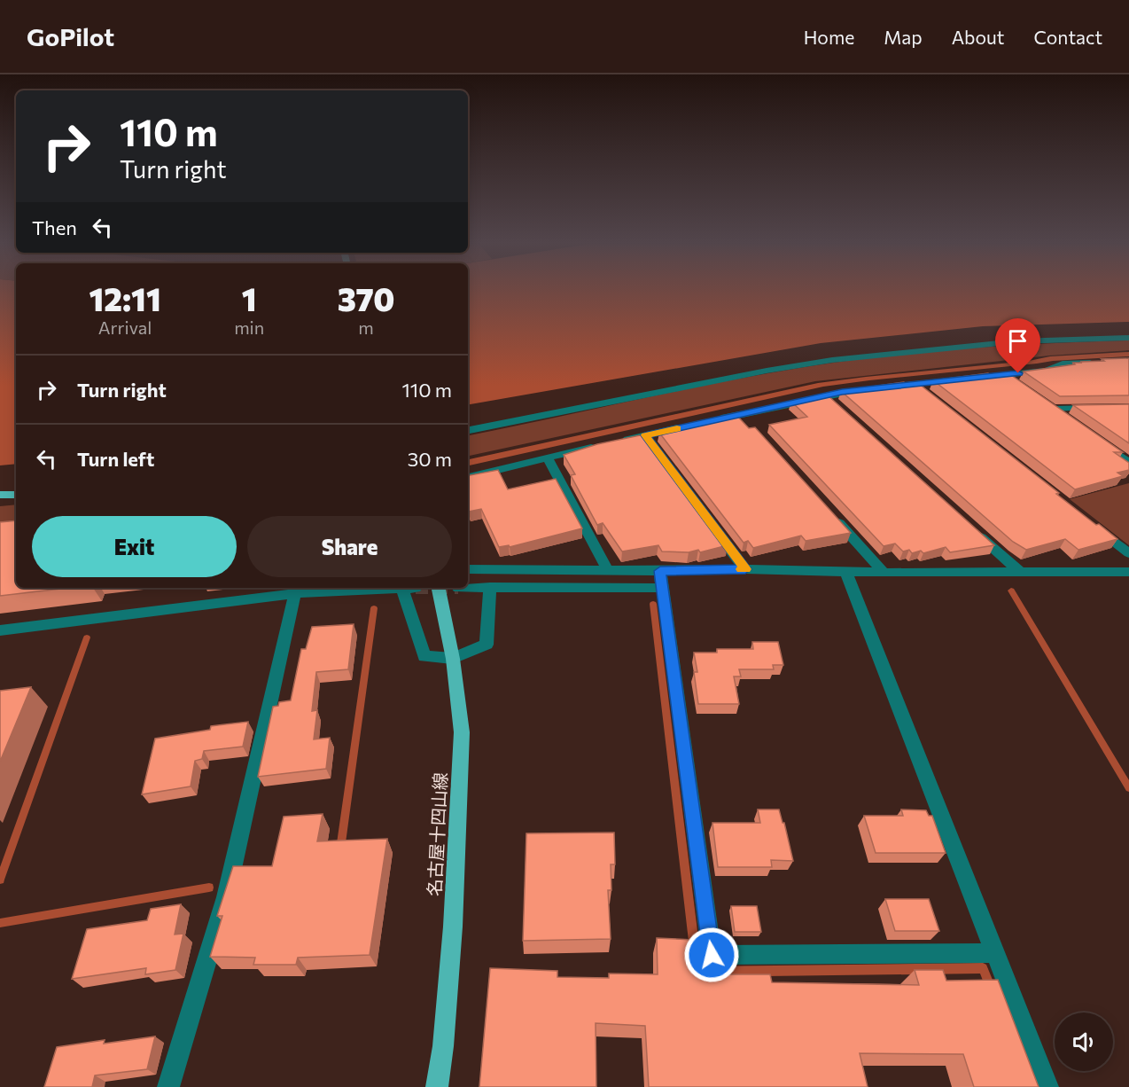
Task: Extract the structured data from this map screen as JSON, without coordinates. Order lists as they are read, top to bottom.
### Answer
{
  "streets": {
    "main road": ["名古屋十四山線"]
  },
  "page": {
    "header": "GoPilot",
    "nav": [
      "Home",
      "Map",
      "About",
      "Contact"
    ],
    "turn": ["110 m", "Turn right"],
    "then": "Then",
    "eta": [
      "12:11",
      "Arrival",
      "1",
      "min",
      "370",
      "m"
    ],
    "list": [
      {
        "name": "Turn right",
        "value": "110 m"
      },
      {
        "name": "Turn left",
        "value": "30 m"
      }
    ],
    "buttons": ["Exit", "Share"]
  }
}
